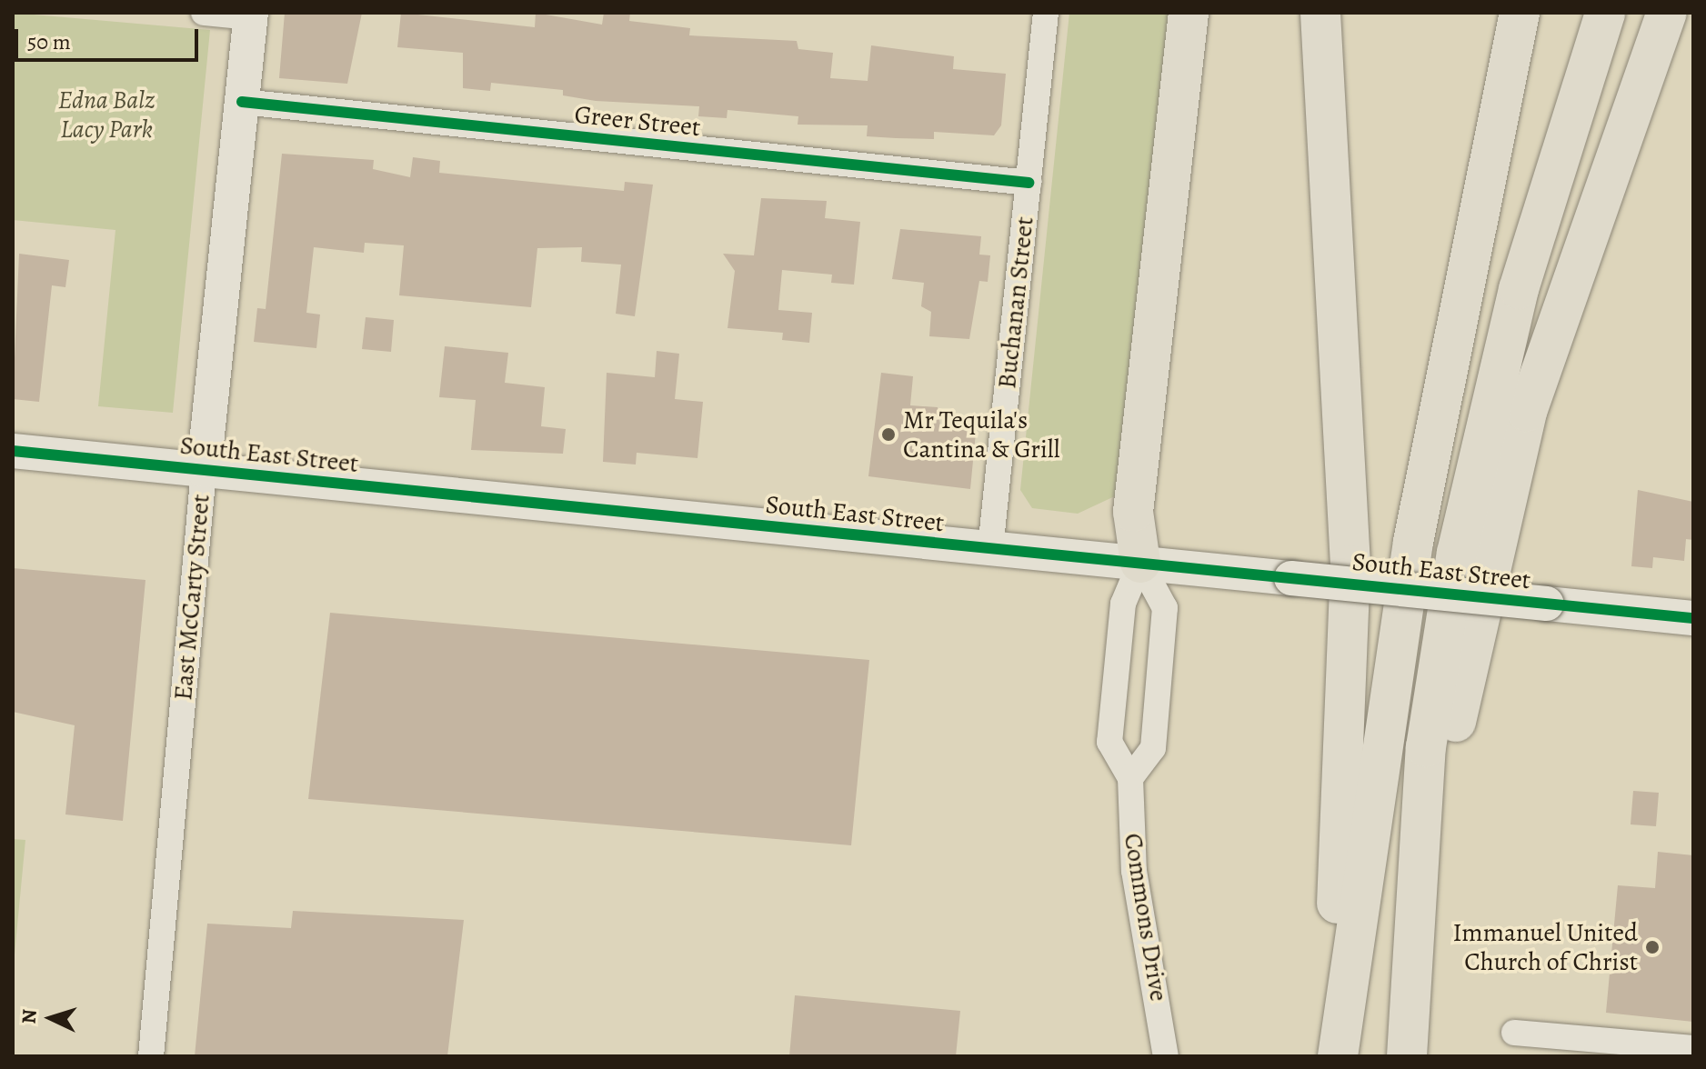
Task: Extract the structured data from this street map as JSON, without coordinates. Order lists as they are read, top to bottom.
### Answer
{
  "streets": {
    "main road": ["South East Street", "East McCarty Street"],
    "street": ["Greer Street", "Buchanan Street", "Commons Drive"]
  },
  "crossings": [
    ["Greer Street", "Buchanan Street"],
    ["Greer Street", "East McCarty Street"],
    ["Buchanan Street", "South East Street"],
    ["South East Street", "East McCarty Street"]
  ],
  "parks": ["Edna Balz Lacy Park"],
  "places": ["Mr Tequila's Cantina & Grill", "Immanuel United Church of Christ"],
  "scale_bar": "50 m",
  "north": "left"
}
